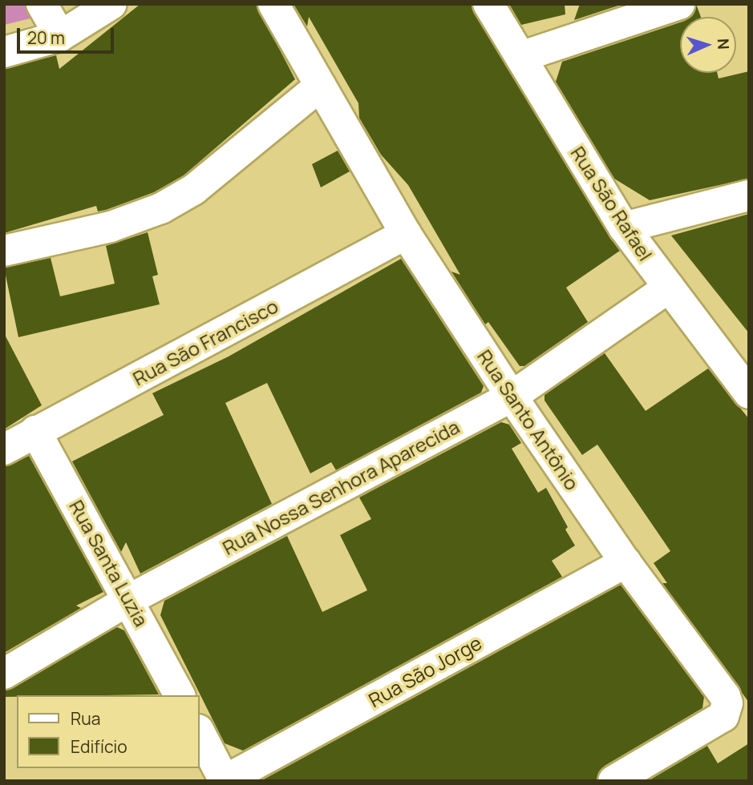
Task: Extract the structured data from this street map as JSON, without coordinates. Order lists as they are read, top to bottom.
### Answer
{
  "streets": {
    "street": [
      "Rua São Rafael",
      "Rua São Francisco",
      "Rua Santo Antônio",
      "Rua Nossa Senhora Aparecida",
      "Rua Santa Luzia",
      "Rua São Jorge"
    ]
  },
  "crossings": [
    ["Rua São Rafael", "Rua Nossa Senhora Aparecida"],
    ["Rua São Francisco", "Rua Santo Antônio"],
    ["Rua São Francisco", "Rua Santa Luzia"],
    ["Rua Santo Antônio", "Rua Nossa Senhora Aparecida"],
    ["Rua Santo Antônio", "Rua São Jorge"],
    ["Rua Nossa Senhora Aparecida", "Rua Santa Luzia"]
  ],
  "legend": ["Rua", "Edifício"],
  "scale_bar": "20 m",
  "north": "right"
}
